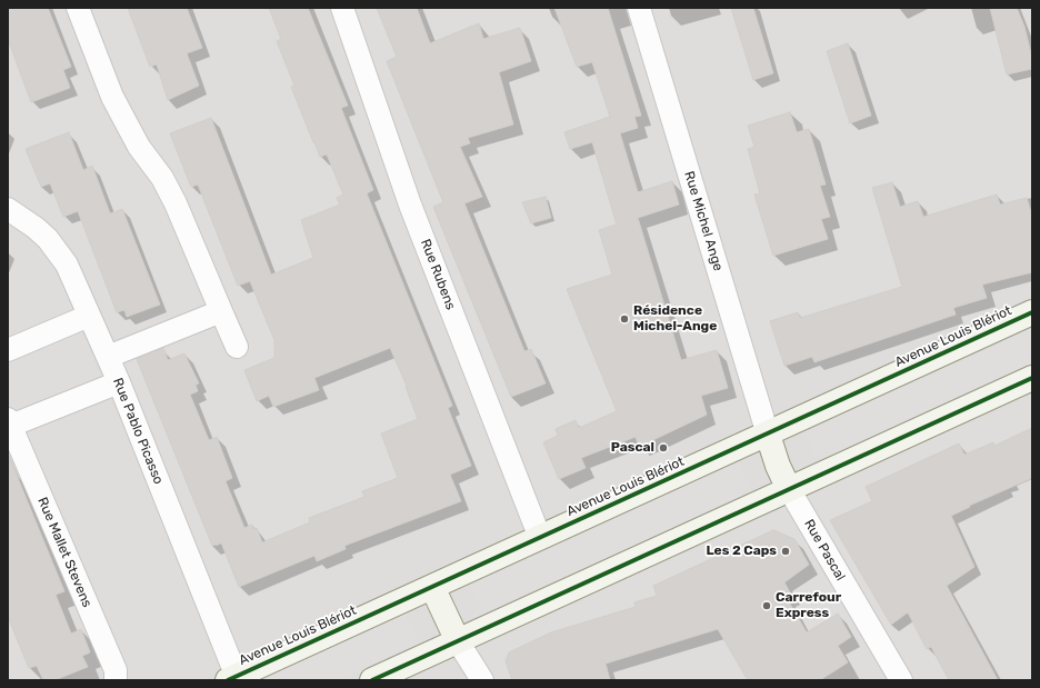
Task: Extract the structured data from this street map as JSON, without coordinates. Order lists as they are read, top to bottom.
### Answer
{
  "streets": {
    "street": [
      "Rue Michel Ange",
      "Rue Rubens",
      "Avenue Louis Blériot",
      "Rue Pablo Picasso",
      "Rue Pascal",
      "Rue Mallet Stevens"
    ]
  },
  "crossings": [
    ["Rue Michel Ange", "Avenue Louis Blériot"],
    ["Rue Rubens", "Avenue Louis Blériot"],
    ["Avenue Louis Blériot", "Rue Pablo Picasso"],
    ["Rue Pablo Picasso", "Rue Mallet Stevens"]
  ],
  "places": [
    "Résidence Michel-Ange",
    "Pascal",
    "Les 2 Caps",
    "Carrefour Express"
  ]
}
